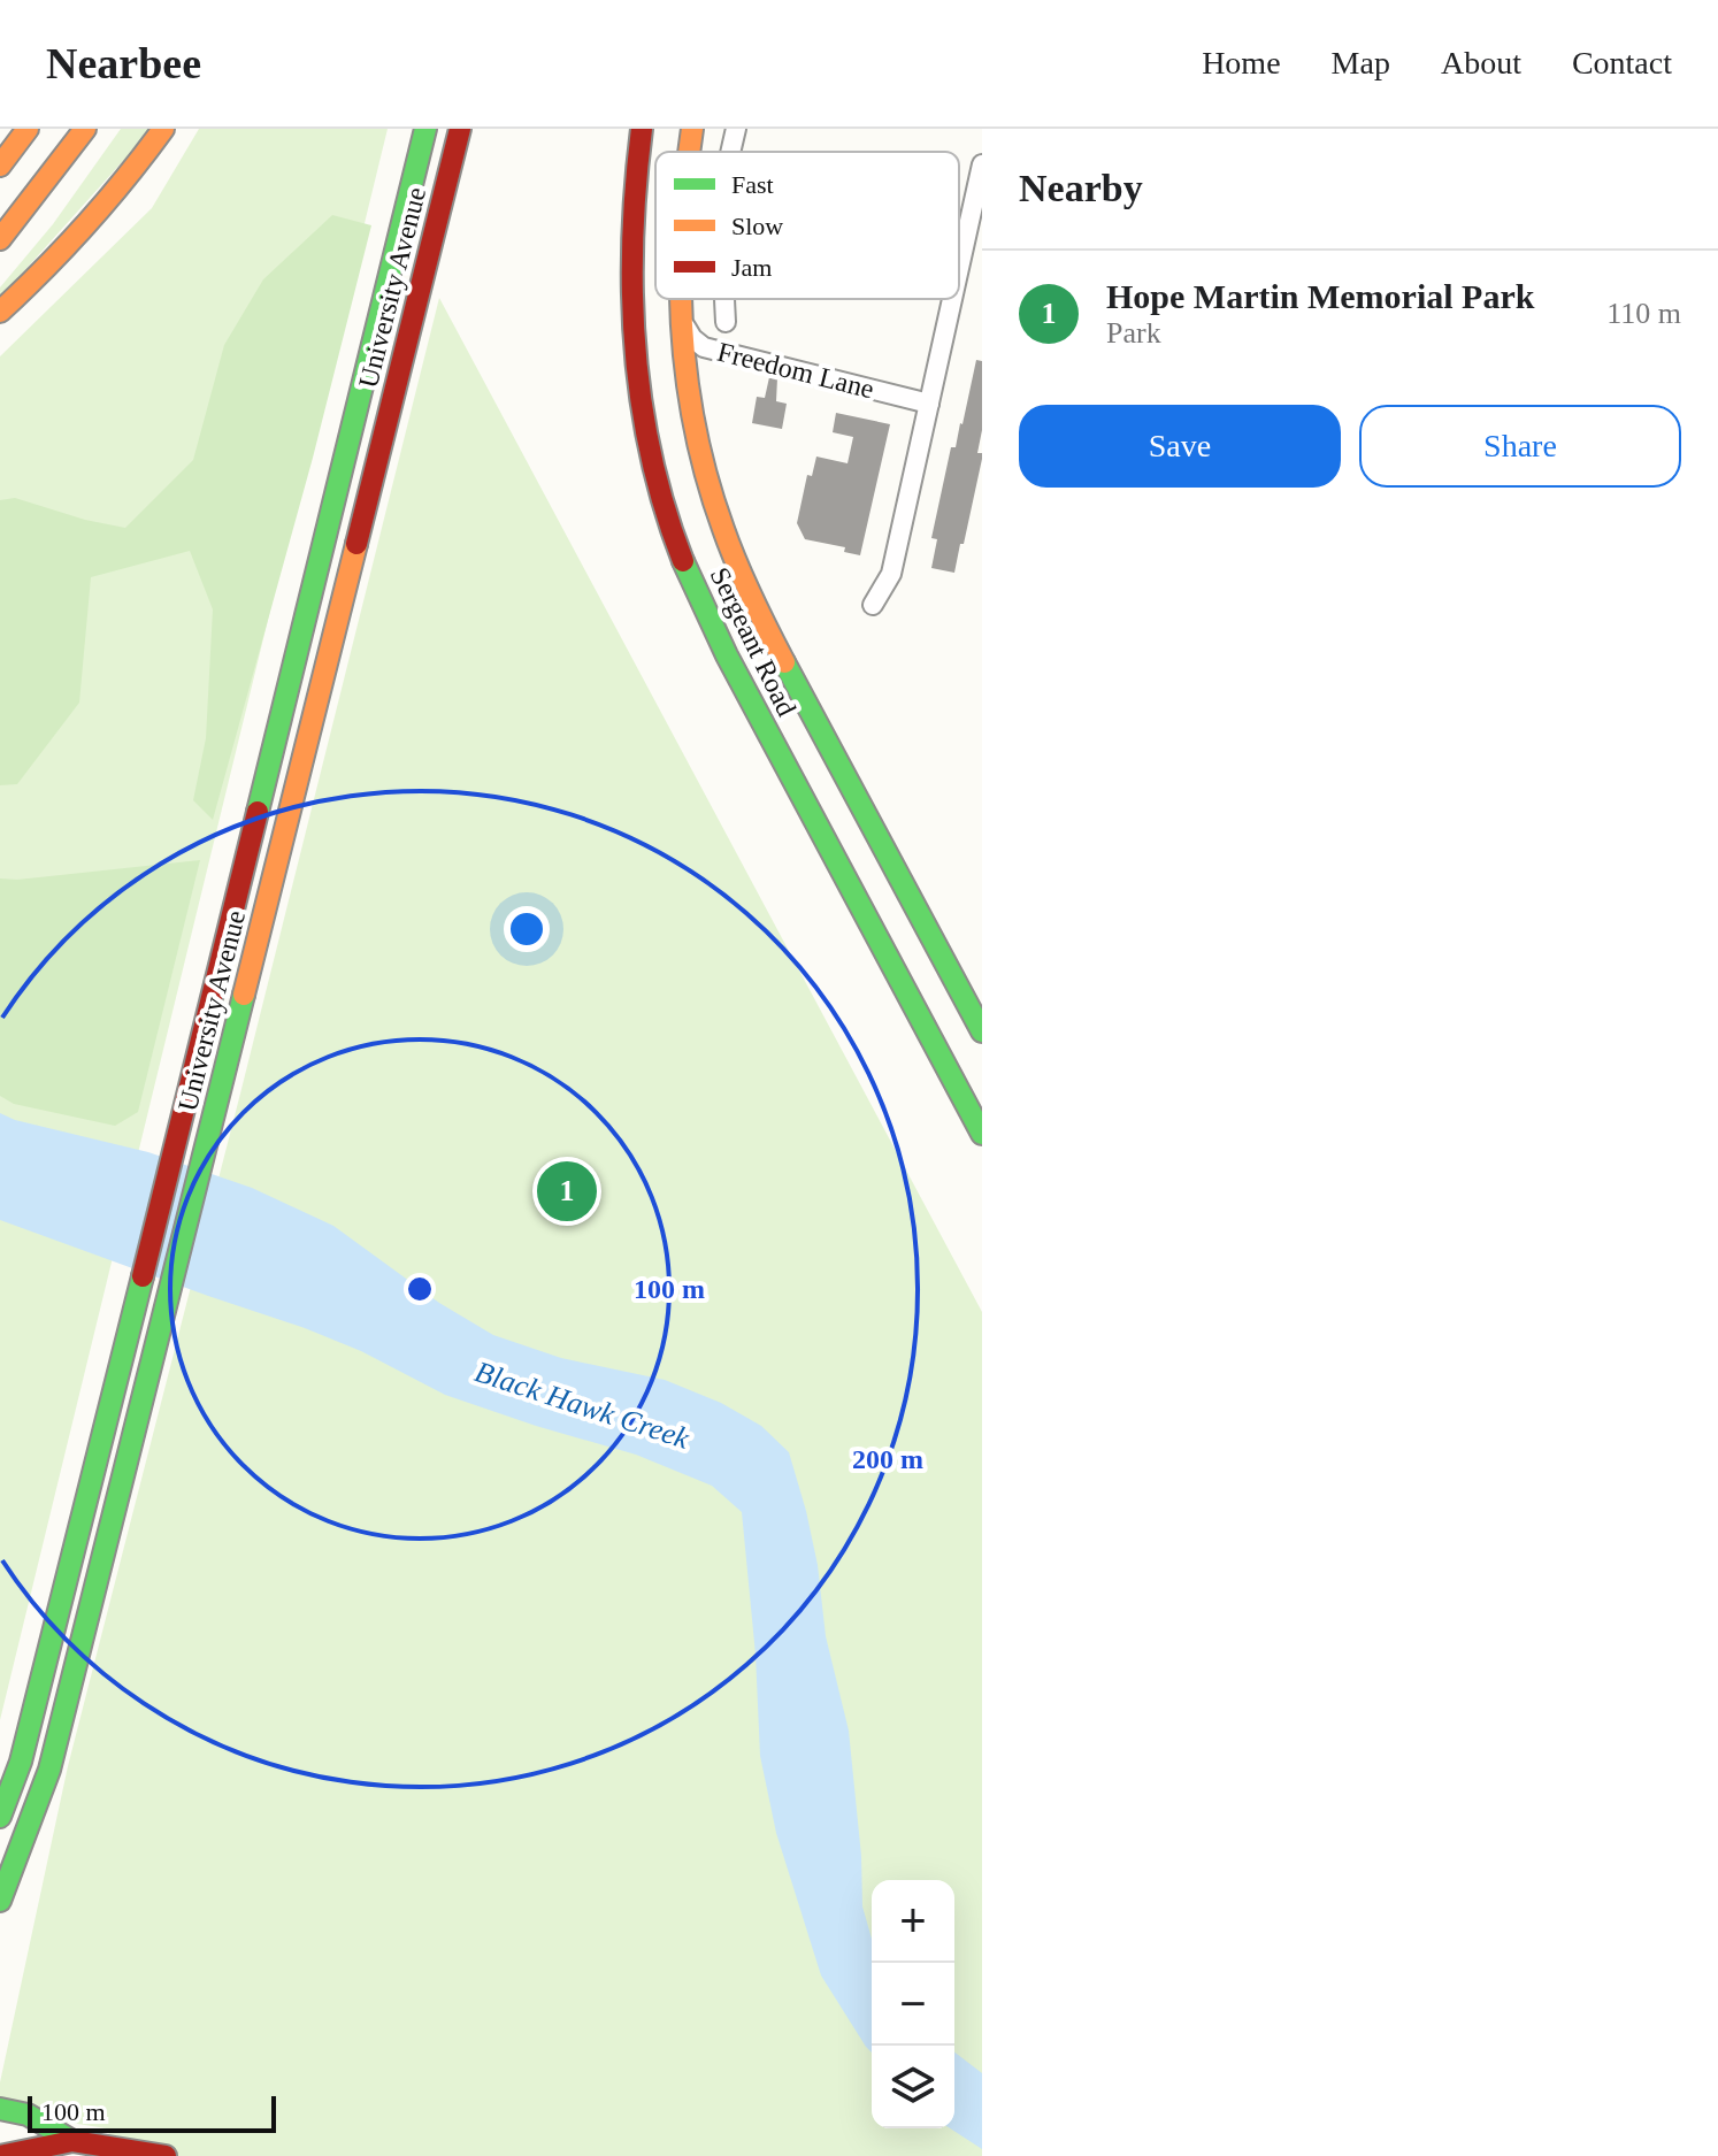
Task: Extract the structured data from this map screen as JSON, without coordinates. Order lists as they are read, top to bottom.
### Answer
{
  "streets": {
    "main road": ["University Avenue", "Sergeant Road"],
    "street": ["Freedom Lane"]
  },
  "crossings": [
    ["Freedom Lane", "Sergeant Road"]
  ],
  "water": ["Black Hawk Creek"],
  "legend": ["Fast", "Slow", "Jam"],
  "scale_bar": "100 m",
  "page": {
    "header": "Nearbee",
    "nav": [
      "Home",
      "Map",
      "About",
      "Contact"
    ],
    "heading": "Nearby",
    "list": [
      {
        "mark": "1",
        "name": "Hope Martin Memorial Park",
        "note": "Park",
        "value": "110 m"
      }
    ],
    "buttons": ["Save", "Share"],
    "pins": "1",
    "map_buttons": ["+", "−"],
    "scale": "100 m"
  },
  "rings": ["100 m", "200 m"]
}
